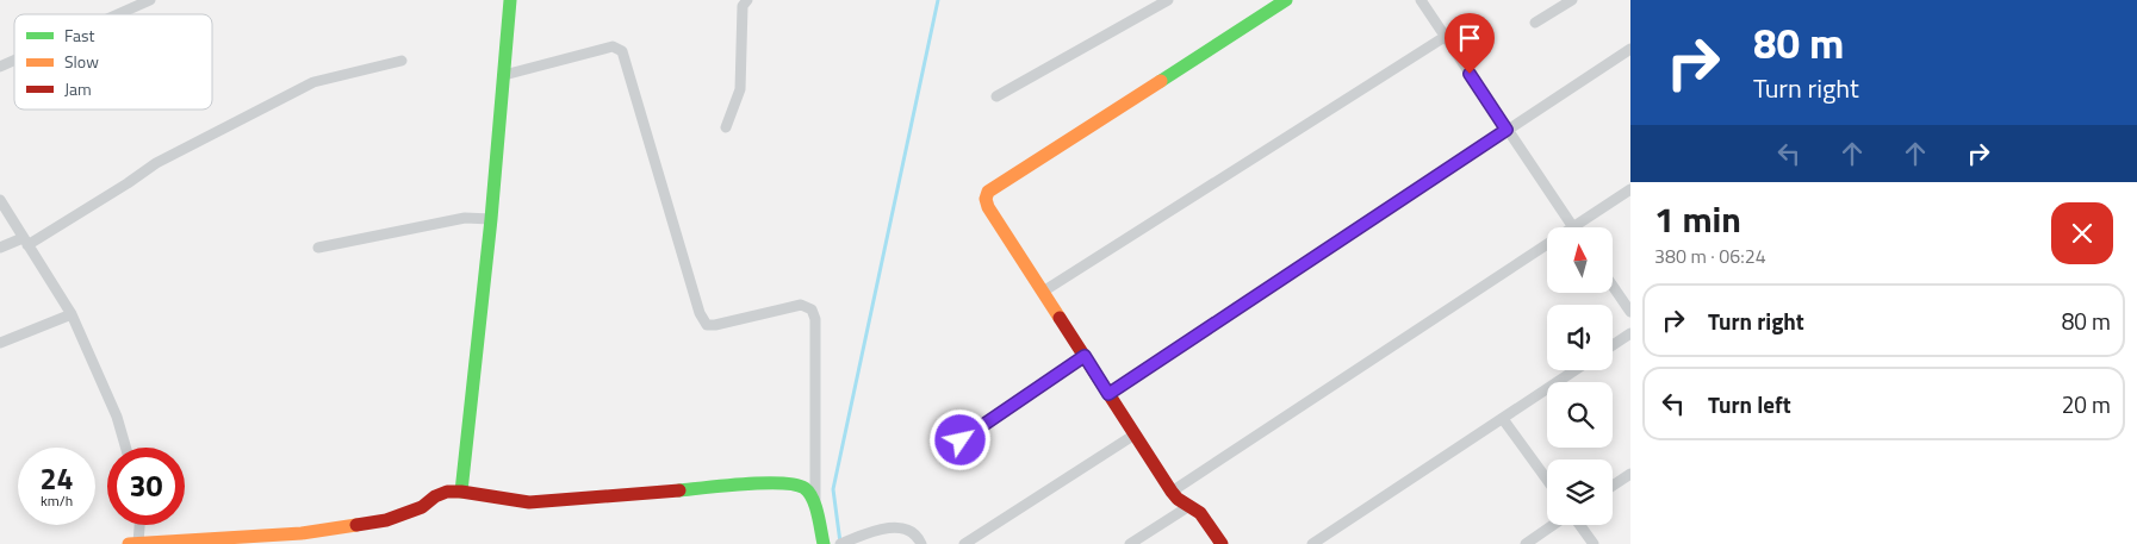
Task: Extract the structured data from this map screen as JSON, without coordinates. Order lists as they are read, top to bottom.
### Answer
{
  "legend": ["Fast", "Slow", "Jam"],
  "north": "top",
  "page": {
    "turn": ["80 m", "Turn right"],
    "heading": ["1 min", "380 m · 06:24"],
    "list": [
      {
        "name": "Turn right",
        "value": "80 m"
      },
      {
        "name": "Turn left",
        "value": "20 m"
      }
    ],
    "speed": "24 km/h",
    "limit": "30"
  }
}
